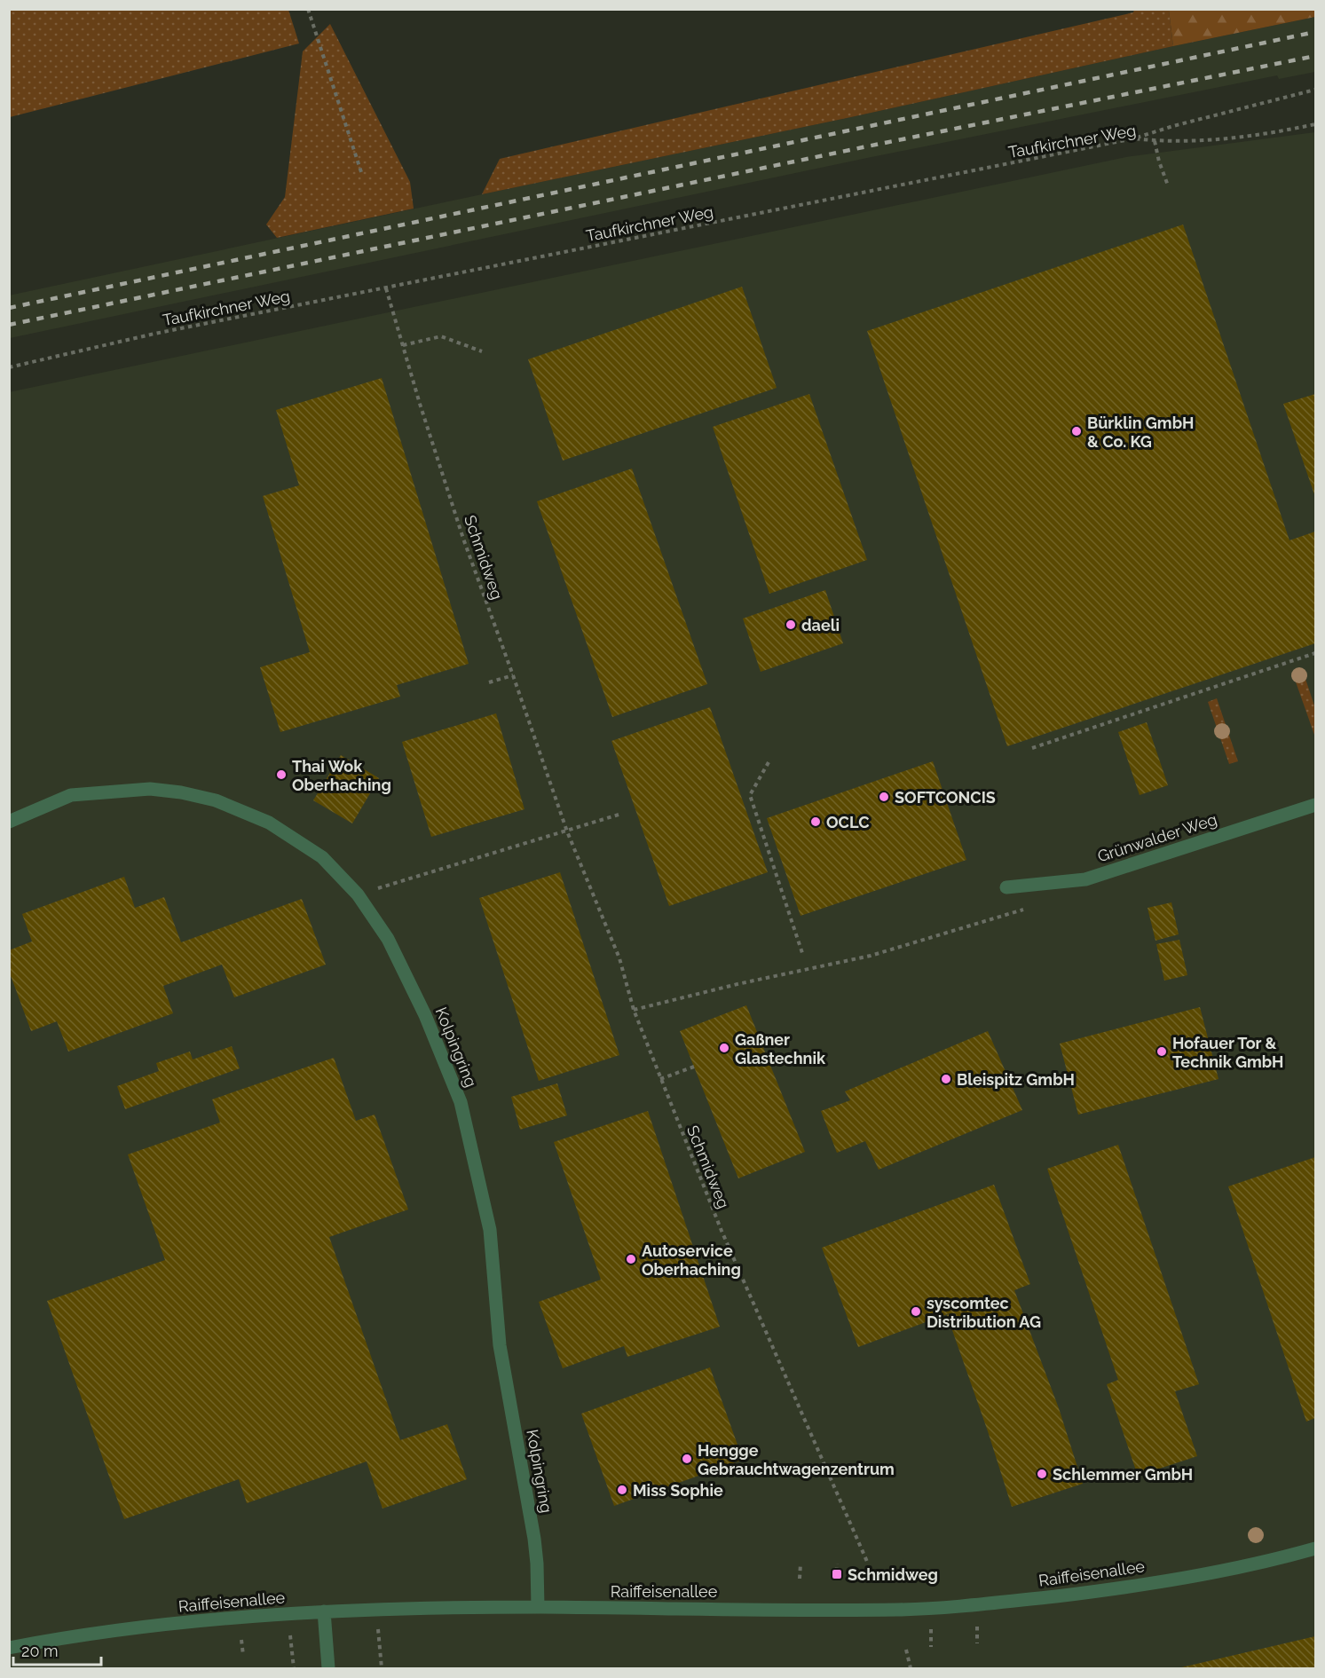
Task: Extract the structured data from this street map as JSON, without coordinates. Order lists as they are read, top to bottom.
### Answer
{
  "streets": {
    "street": ["Grünwalder Weg", "Kolpingring", "Raiffeisenallee"],
    "path": ["Taufkirchner Weg", "Schmidweg"]
  },
  "crossings": [
    ["Taufkirchner Weg", "Schmidweg"],
    ["Kolpingring", "Raiffeisenallee"]
  ],
  "places": {
    "other": [
      "Bürklin GmbH & Co. KG",
      "daeli",
      "Thai Wok Oberhaching",
      "SOFTCONCIS",
      "OCLC",
      "Gaßner Glastechnik",
      "Hofauer Tor & Technik GmbH",
      "Bleispitz GmbH",
      "Autoservice Oberhaching",
      "syscomtec Distribution AG",
      "Hengge Gebrauchtwagenzentrum",
      "Schlemmer GmbH",
      "Miss Sophie"
    ],
    "transit": ["Schmidweg"]
  },
  "scale_bar": "20 m"
}
